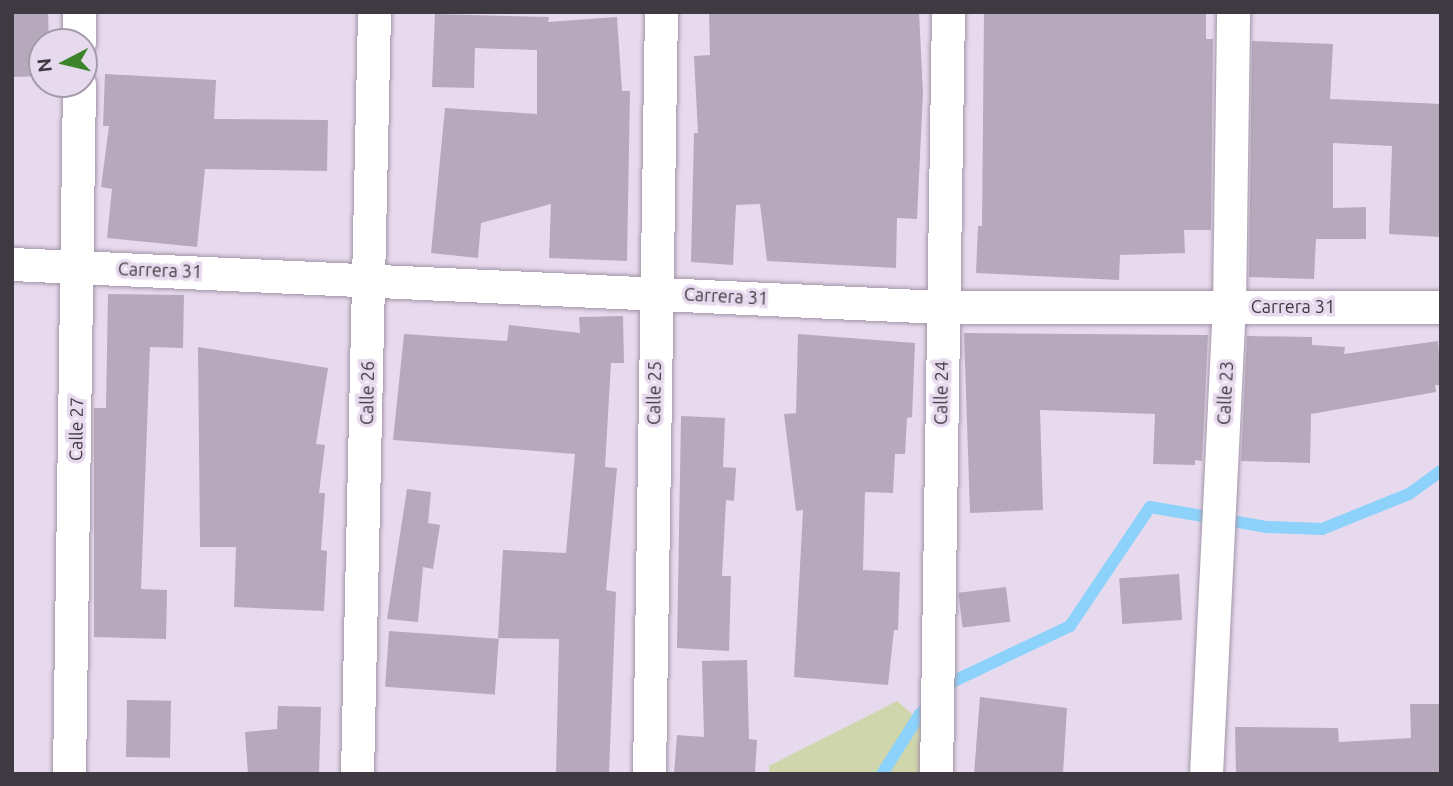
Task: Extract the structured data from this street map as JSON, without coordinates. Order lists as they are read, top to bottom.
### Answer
{
  "streets": {
    "street": [
      "Carrera 31",
      "Calle 26",
      "Calle 25",
      "Calle 24",
      "Calle 23",
      "Calle 27"
    ]
  },
  "crossings": [
    ["Carrera 31", "Calle 26"],
    ["Carrera 31", "Calle 25"],
    ["Carrera 31", "Calle 24"],
    ["Carrera 31", "Calle 23"],
    ["Carrera 31", "Calle 27"]
  ],
  "north": "left"
}
